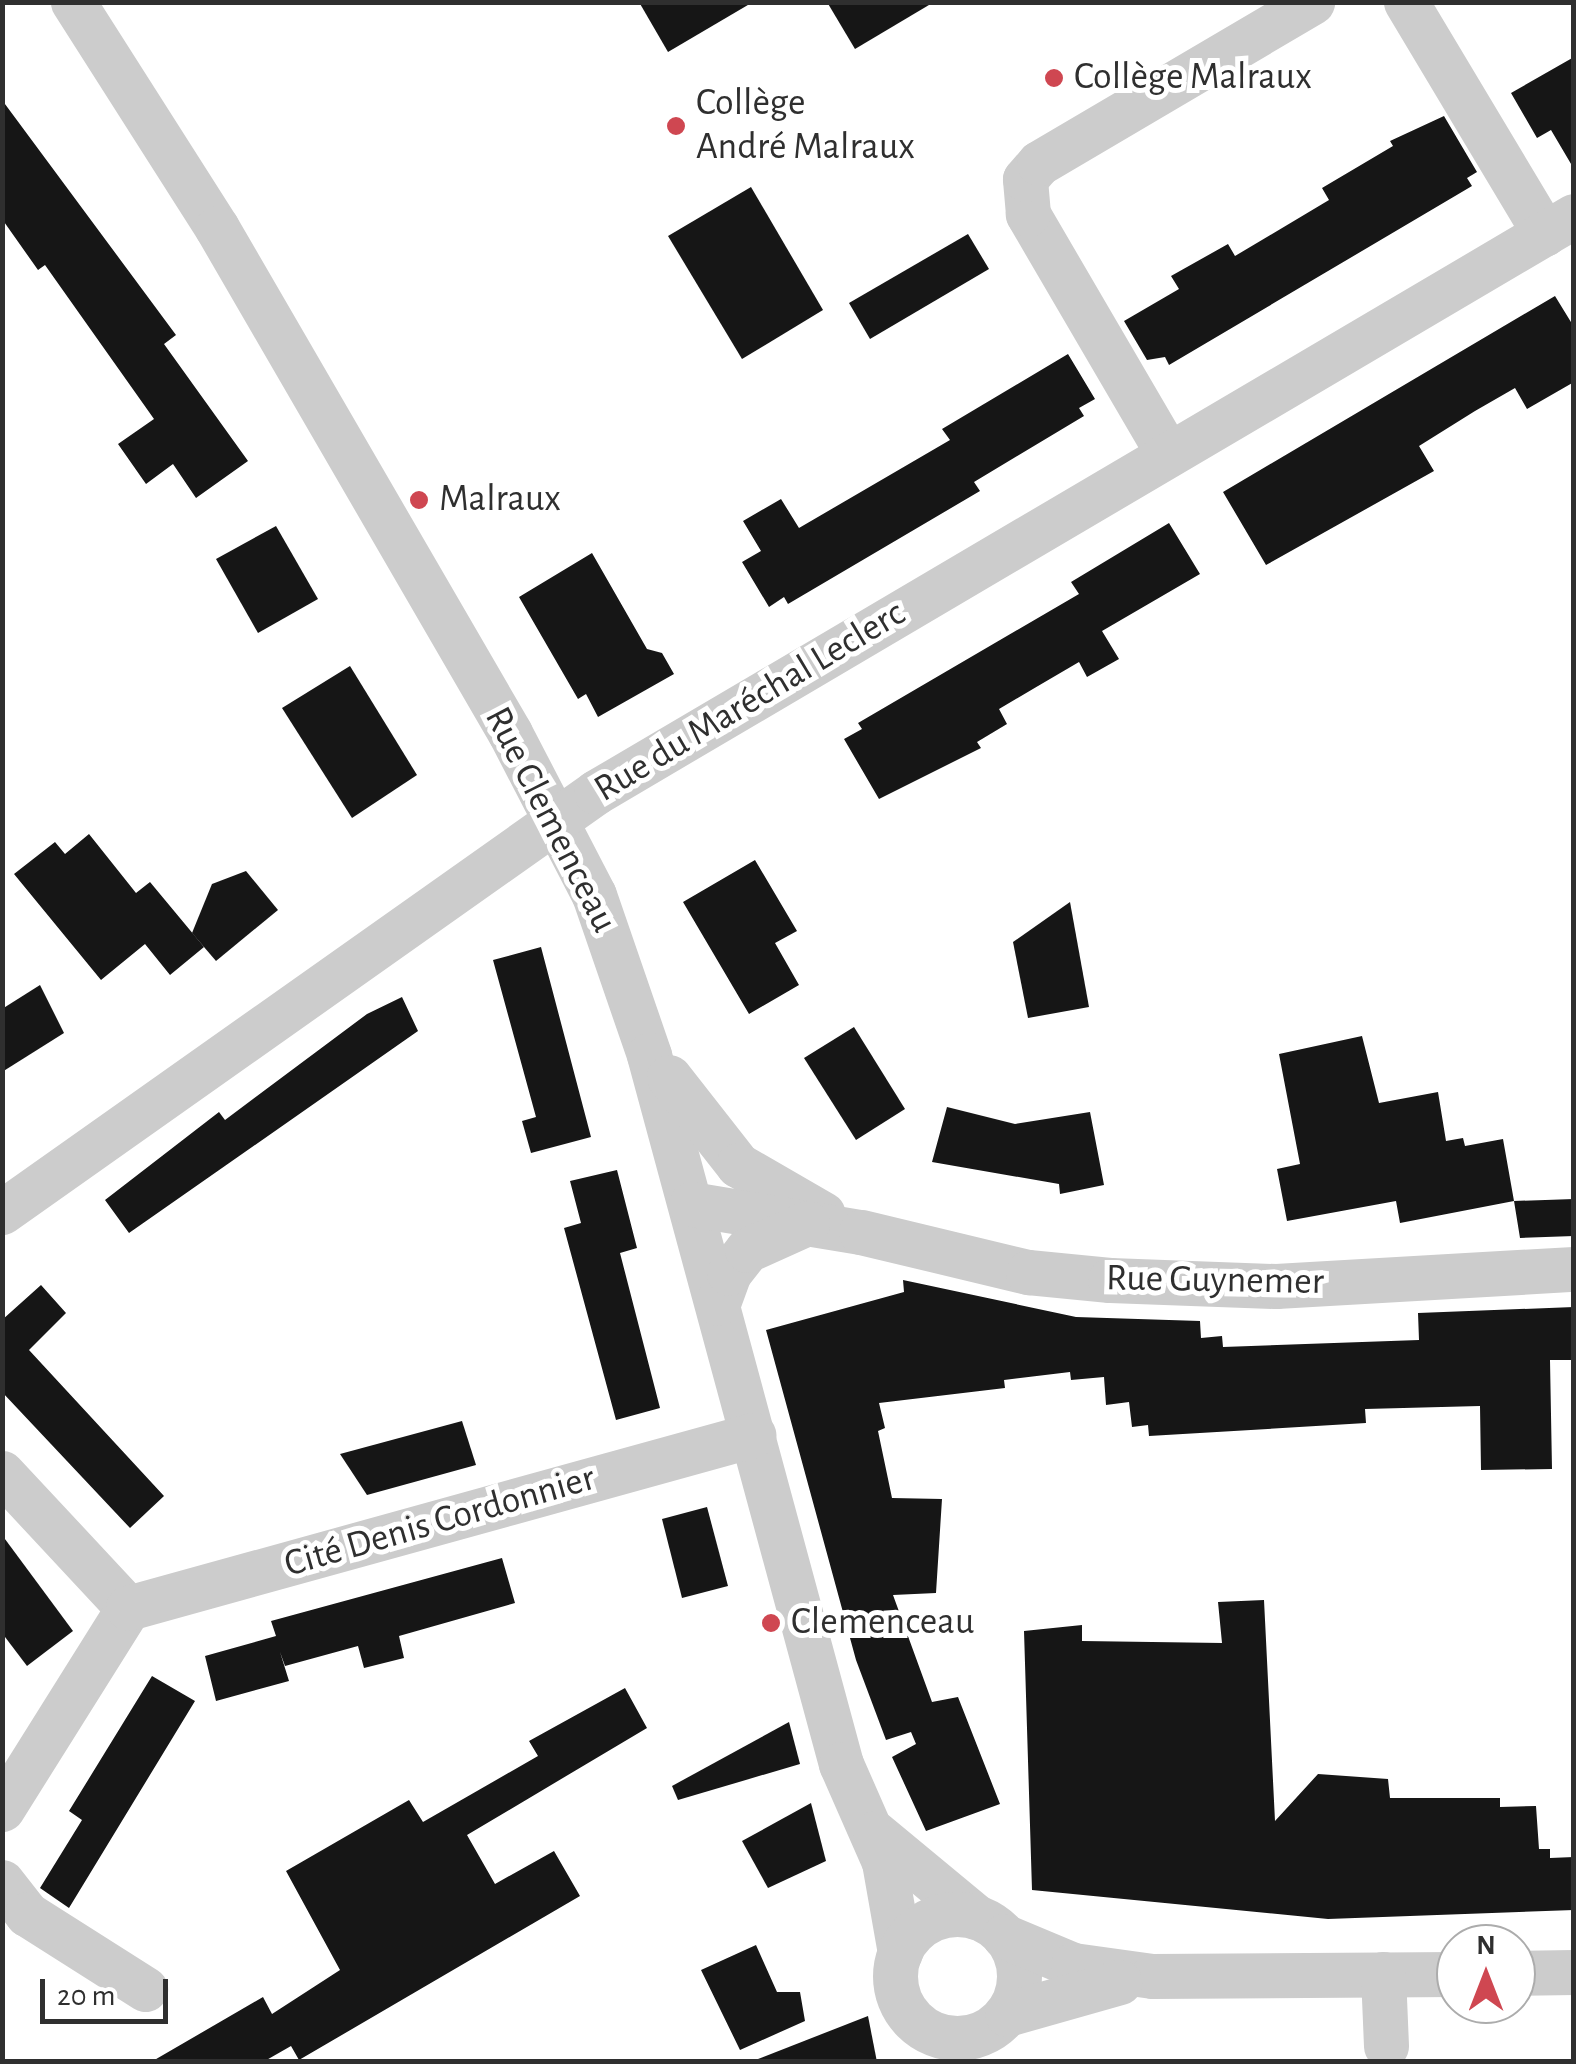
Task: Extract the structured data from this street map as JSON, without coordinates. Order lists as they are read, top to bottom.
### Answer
{
  "streets": {
    "street": [
      "Rue du Maréchal Leclerc",
      "Rue Clemenceau",
      "Rue Guynemer",
      "Cité Denis Cordonnier"
    ]
  },
  "crossings": [
    ["Rue du Maréchal Leclerc", "Rue Clemenceau"],
    ["Rue Clemenceau", "Rue Guynemer"],
    ["Rue Clemenceau", "Cité Denis Cordonnier"]
  ],
  "places": [
    "Collège Malraux",
    "Collège André Malraux",
    "Malraux",
    "Clemenceau"
  ],
  "scale_bar": "20 m",
  "north": "top"
}
